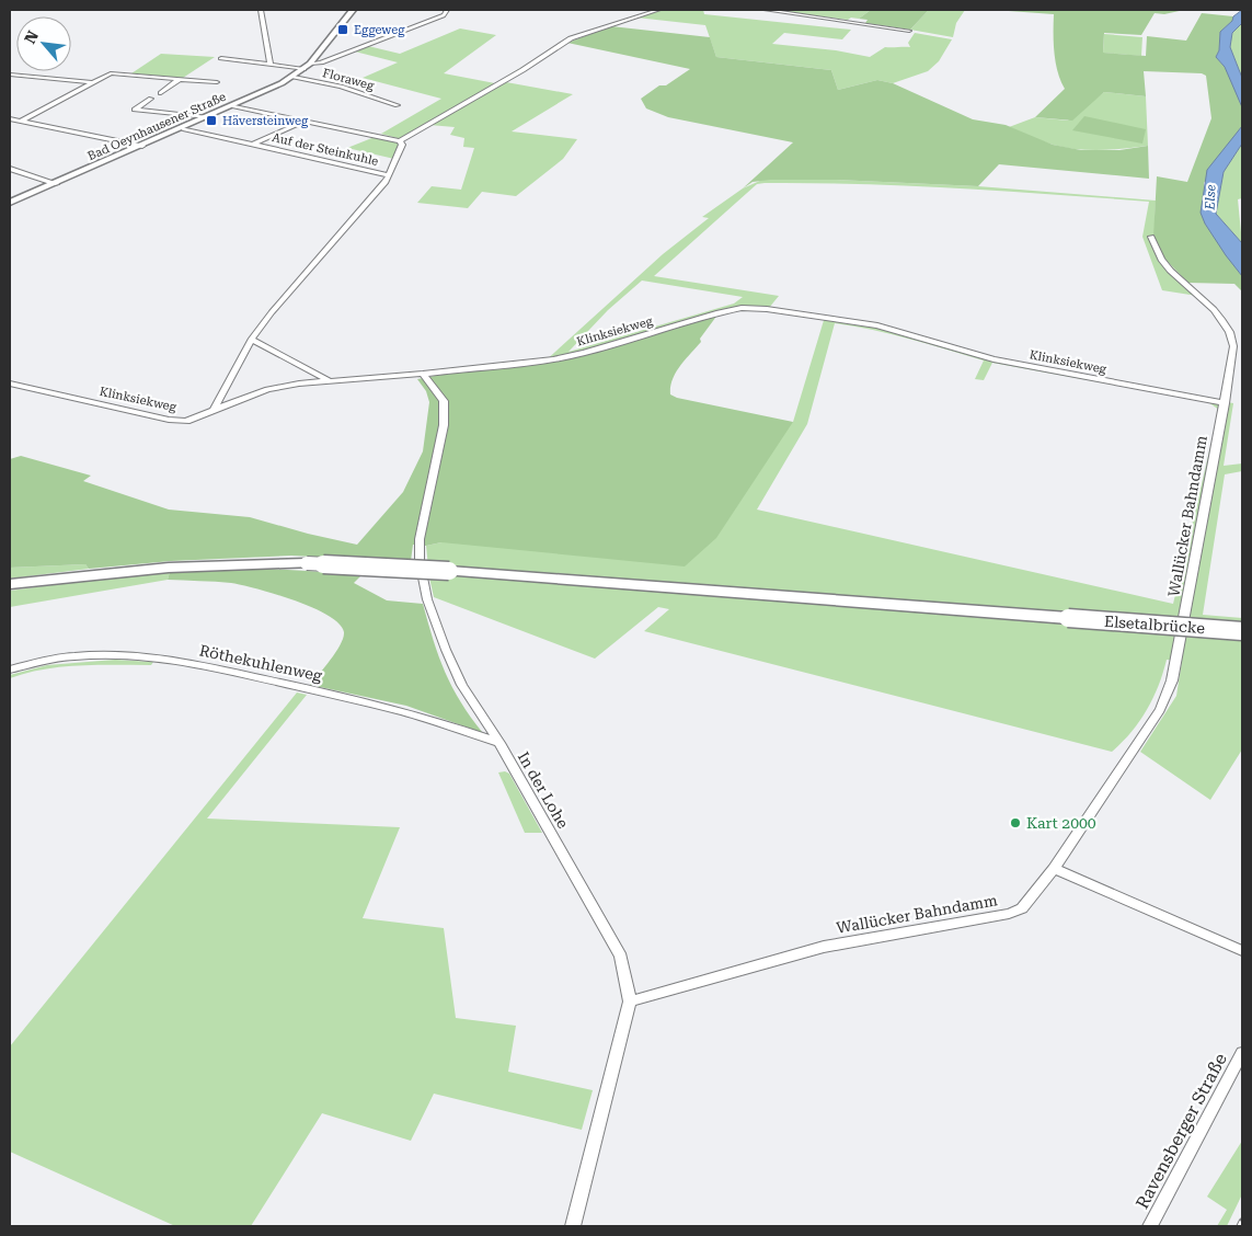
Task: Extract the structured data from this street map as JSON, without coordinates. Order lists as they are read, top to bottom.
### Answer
{
  "streets": {
    "main road": ["Bad Oeynhausener Straße", "Elsetalbrücke"],
    "street": [
      "Floraweg",
      "Auf der Steinkuhle",
      "Klinksiekweg",
      "Wallücker Bahndamm",
      "Röthekuhlenweg",
      "In der Lohe",
      "Ravensberger Straße"
    ]
  },
  "crossings": [
    ["Floraweg", "Bad Oeynhausener Straße"],
    ["Bad Oeynhausener Straße", "Auf der Steinkuhle"],
    ["Klinksiekweg", "Wallücker Bahndamm"],
    ["Klinksiekweg", "In der Lohe"],
    ["Wallücker Bahndamm", "In der Lohe"],
    ["Röthekuhlenweg", "In der Lohe"]
  ],
  "water": ["Else"],
  "places": {
    "transit": ["Eggeweg", "Häversteinweg"],
    "other": ["Kart 2000"]
  },
  "north": "top left"
}
